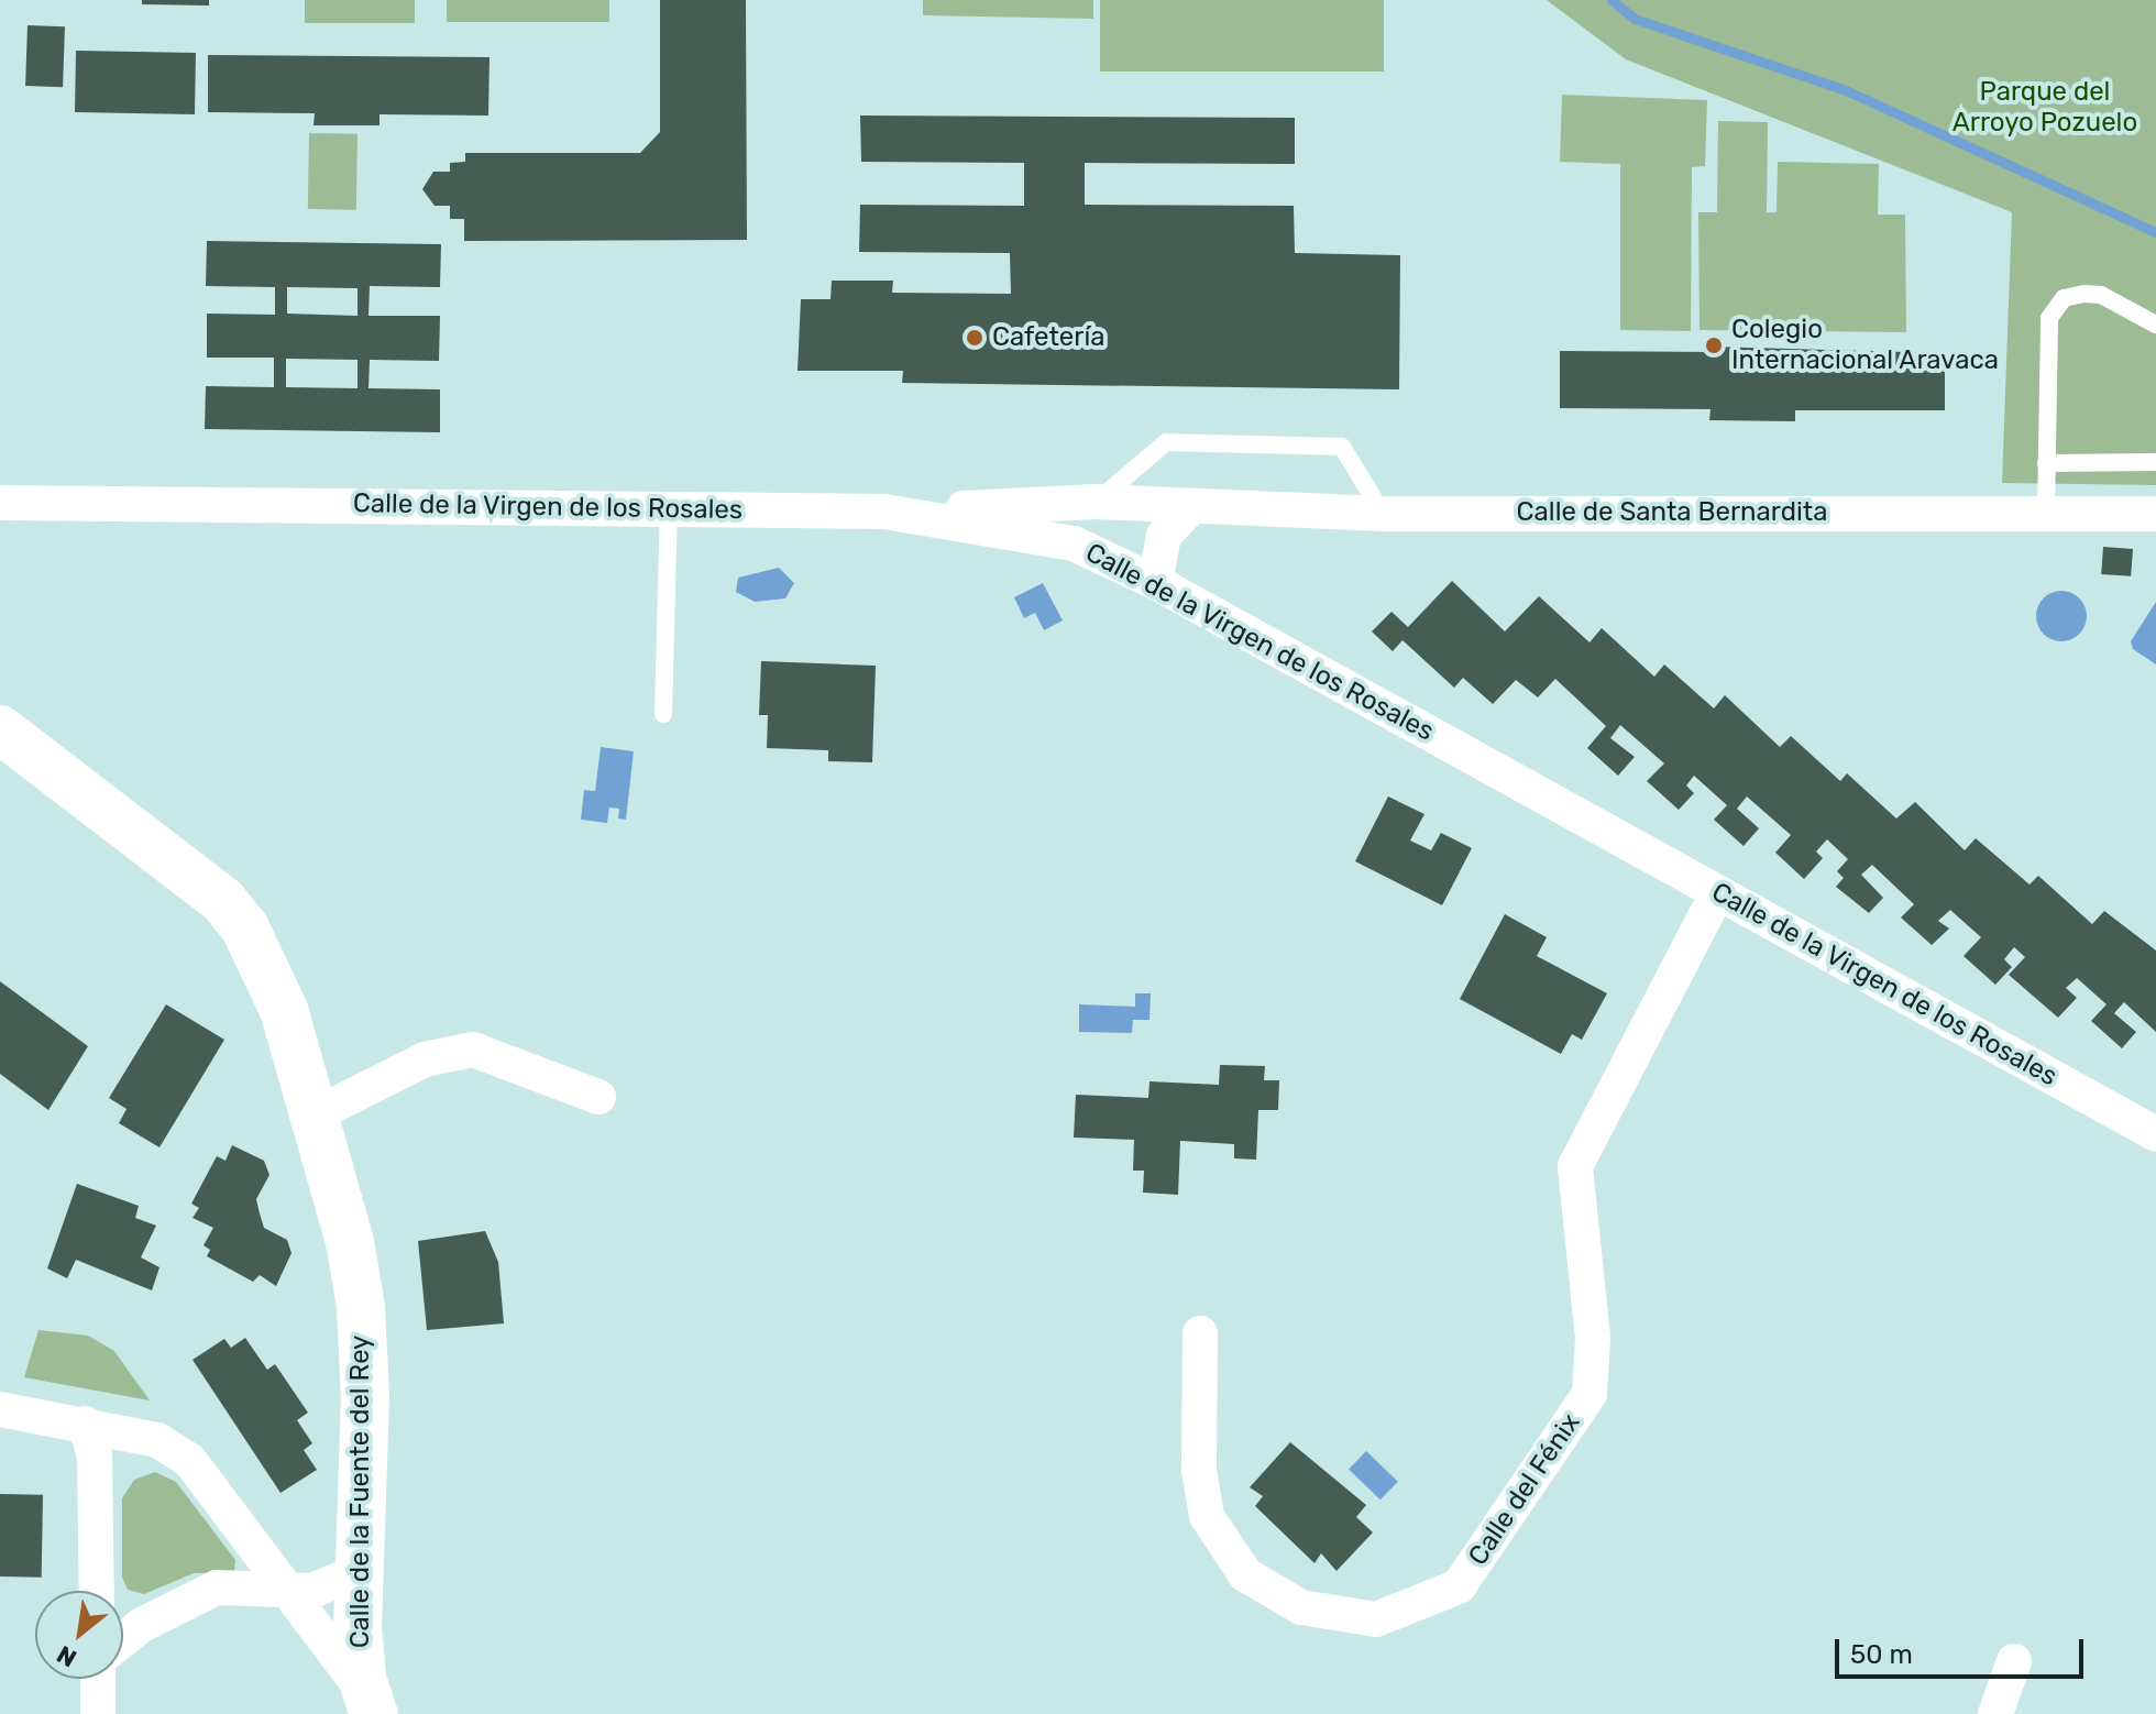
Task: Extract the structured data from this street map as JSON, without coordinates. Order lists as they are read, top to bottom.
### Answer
{
  "streets": {
    "street": [
      "Calle de la Virgen de los Rosales",
      "Calle de Santa Bernardita",
      "Calle del Fénix",
      "Calle de la Fuente del Rey"
    ]
  },
  "crossings": [
    ["Calle de la Virgen de los Rosales", "Calle de Santa Bernardita"],
    ["Calle de la Virgen de los Rosales", "Calle del Fénix"]
  ],
  "parks": ["Parque del Arroyo Pozuelo"],
  "places": ["Cafetería", "Colegio Internacional Aravaca"],
  "scale_bar": "50 m",
  "north": "bottom left"
}
